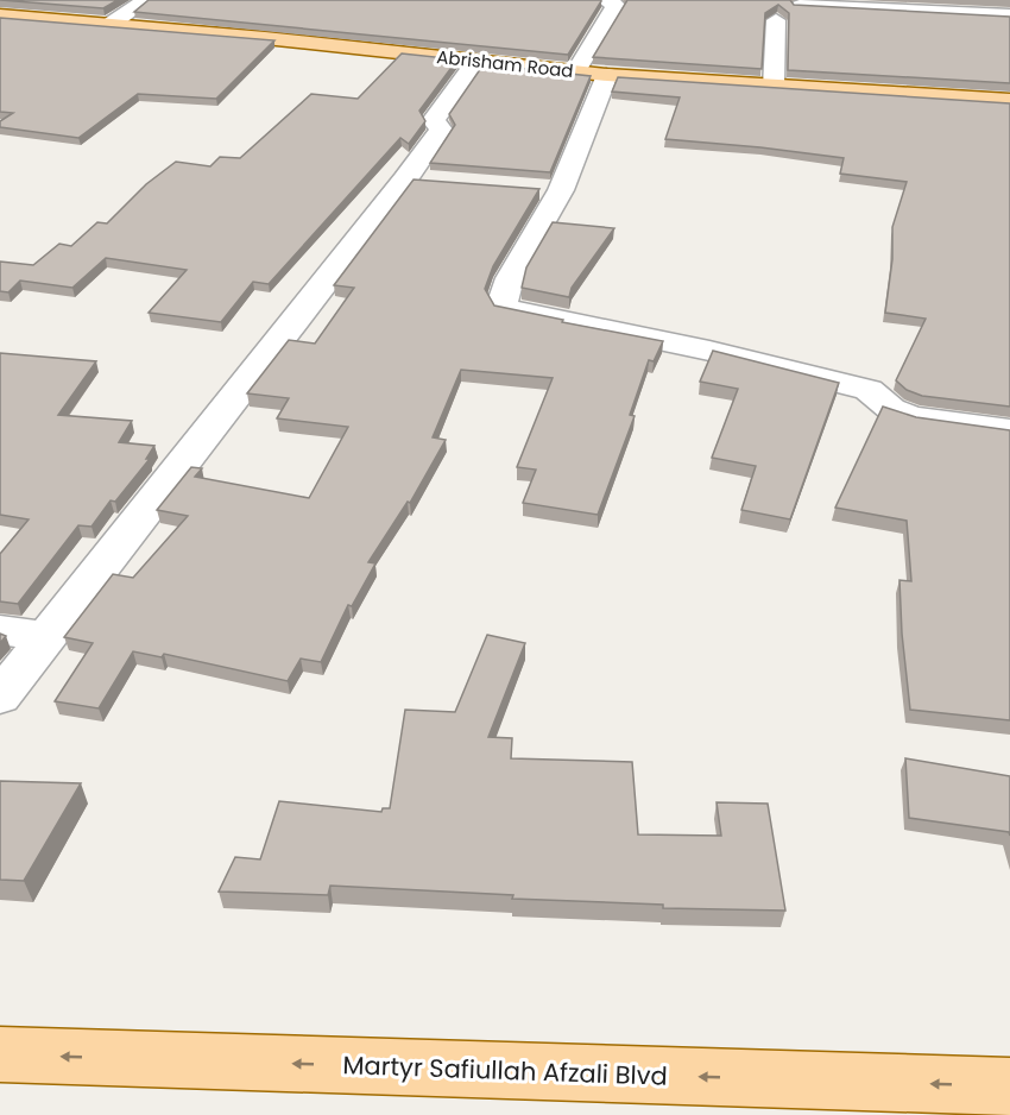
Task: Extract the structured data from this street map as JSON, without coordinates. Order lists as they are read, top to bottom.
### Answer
{
  "streets": {
    "main road": ["Abrisham Road", "Martyr Safiullah Afzali Blvd"]
  },
  "one_way": ["Martyr Safiullah Afzali Blvd"]
}
